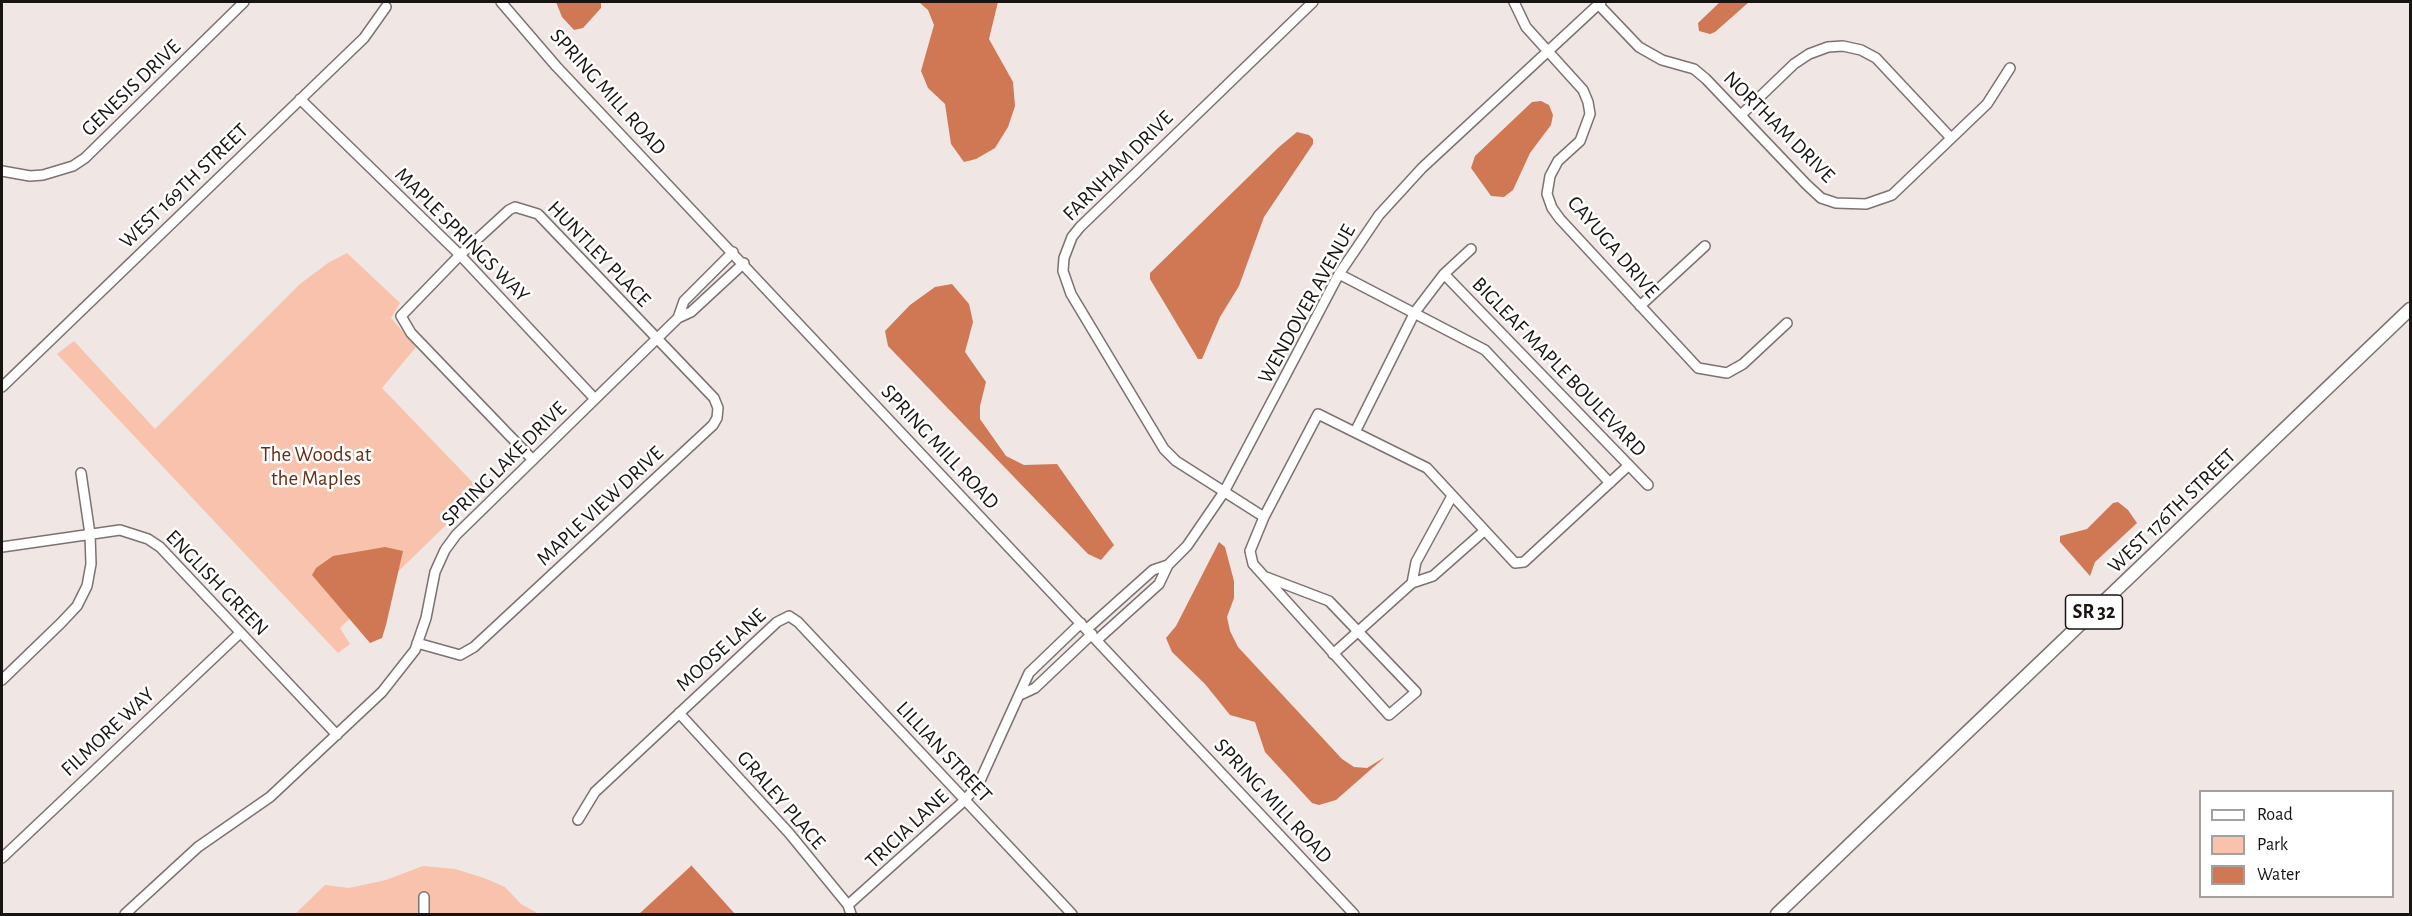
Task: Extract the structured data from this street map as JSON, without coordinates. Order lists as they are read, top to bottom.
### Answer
{
  "streets": {
    "main road": ["WEST 176TH STREET", "SR 32"],
    "street": [
      "GENESIS DRIVE",
      "SPRING MILL ROAD",
      "NORTHAM DRIVE",
      "FARNHAM DRIVE",
      "WEST 169TH STREET",
      "MAPLE SPRINGS WAY",
      "CAYUGA DRIVE",
      "HUNTLEY PLACE",
      "WENDOVER AVENUE",
      "BIGLEAF MAPLE BOULEVARD",
      "SPRING LAKE DRIVE",
      "MAPLE VIEW DRIVE",
      "ENGLISH GREEN",
      "MOOSE LANE",
      "FILMORE WAY",
      "LILLIAN STREET",
      "GRALEY PLACE",
      "TRICIA LANE"
    ]
  },
  "crossings": [
    ["SPRING MILL ROAD", "WENDOVER AVENUE"],
    ["SPRING MILL ROAD", "SPRING LAKE DRIVE"],
    ["SPRING MILL ROAD", "TRICIA LANE"],
    ["NORTHAM DRIVE", "WENDOVER AVENUE"],
    ["FARNHAM DRIVE", "WENDOVER AVENUE"],
    ["WEST 169TH STREET", "MAPLE SPRINGS WAY"],
    ["MAPLE SPRINGS WAY", "HUNTLEY PLACE"],
    ["MAPLE SPRINGS WAY", "SPRING LAKE DRIVE"],
    ["CAYUGA DRIVE", "WENDOVER AVENUE"],
    ["HUNTLEY PLACE", "SPRING LAKE DRIVE"],
    ["HUNTLEY PLACE", "MAPLE VIEW DRIVE"],
    ["WENDOVER AVENUE", "BIGLEAF MAPLE BOULEVARD"],
    ["WENDOVER AVENUE", "TRICIA LANE"],
    ["SPRING LAKE DRIVE", "MAPLE VIEW DRIVE"],
    ["SPRING LAKE DRIVE", "ENGLISH GREEN"],
    ["ENGLISH GREEN", "FILMORE WAY"],
    ["MOOSE LANE", "LILLIAN STREET"],
    ["MOOSE LANE", "GRALEY PLACE"],
    ["LILLIAN STREET", "TRICIA LANE"],
    ["GRALEY PLACE", "TRICIA LANE"]
  ],
  "parks": ["The Woods at the Maples"],
  "legend": ["Road", "Park", "Water"]
}
